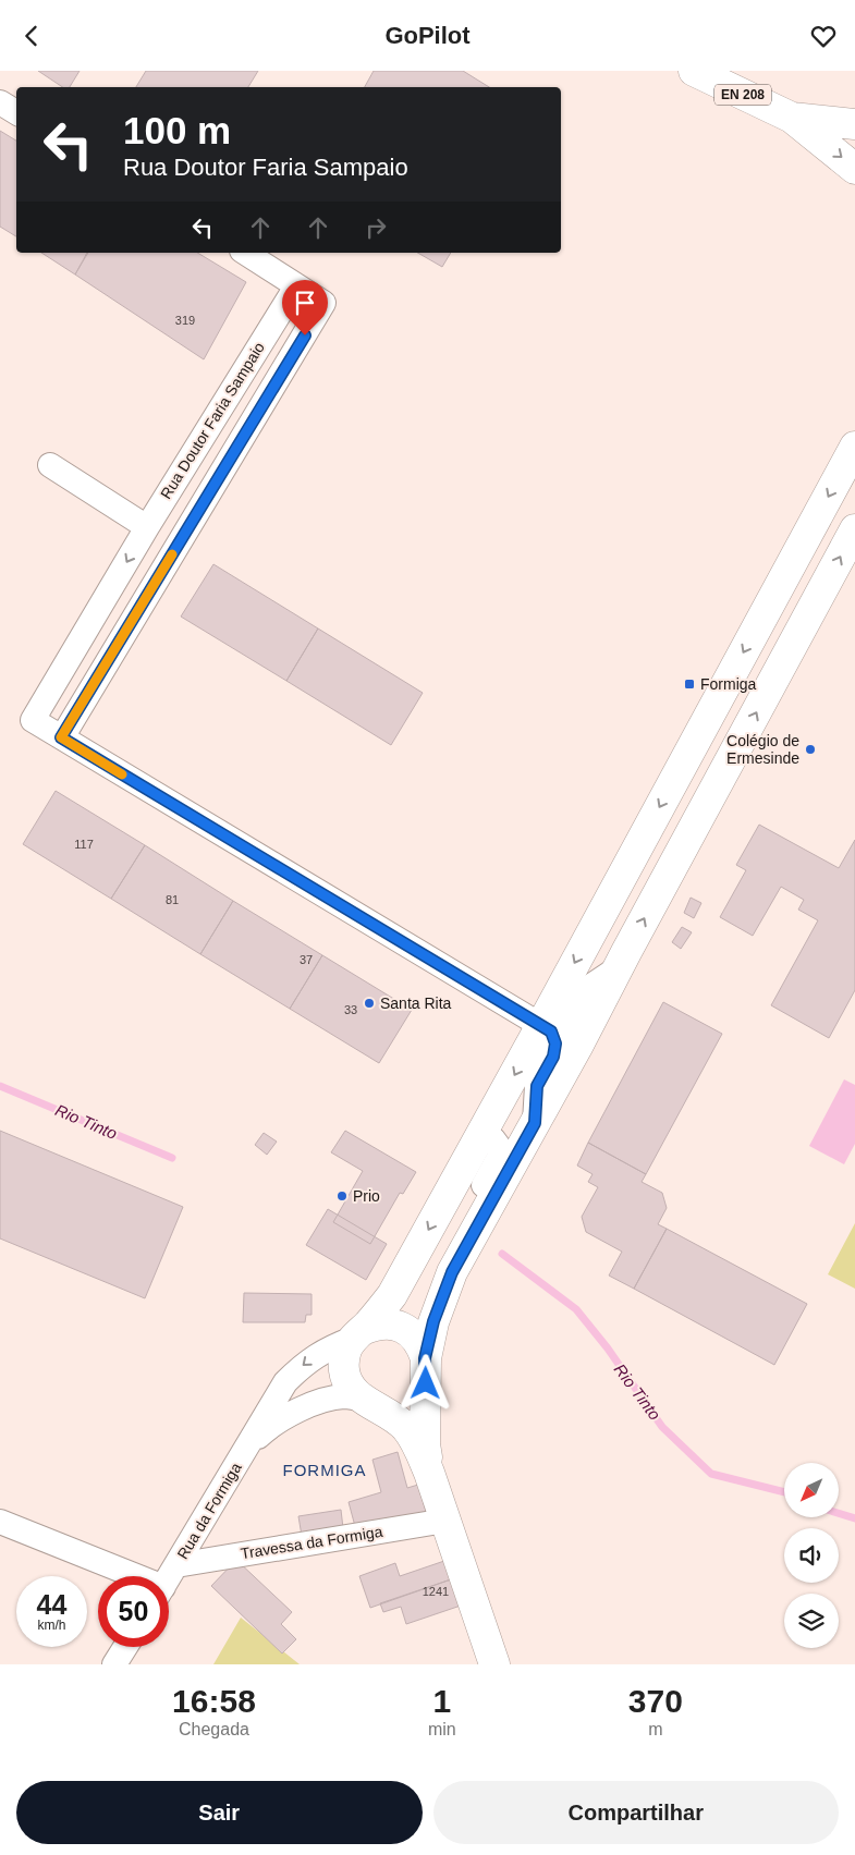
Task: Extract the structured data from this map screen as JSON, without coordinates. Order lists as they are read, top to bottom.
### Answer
{
  "streets": {
    "main road": ["EN 208"],
    "street": ["Rua Doutor Faria Sampaio", "Rua da Formiga", "Travessa da Formiga"]
  },
  "crossings": [
    ["Rua da Formiga", "Travessa da Formiga"]
  ],
  "one_way": ["Rua da Formiga"],
  "districts": ["FORMIGA"],
  "water": ["Rio Tinto"],
  "places": {
    "transit": ["Formiga"],
    "other": ["Colégio de Ermesinde", "Santa Rita", "Prio"]
  },
  "house_numbers": [
    "319",
    "117",
    "81",
    "37",
    "33",
    "1241"
  ],
  "north": "bottom left",
  "page": {
    "header": "GoPilot",
    "turn": ["100 m", "Rua Doutor Faria Sampaio"],
    "speed": "44 km/h",
    "limit": "50",
    "eta": [
      "16:58",
      "Chegada",
      "1",
      "min",
      "370",
      "m"
    ],
    "buttons": ["Sair", "Compartilhar"]
  }
}
